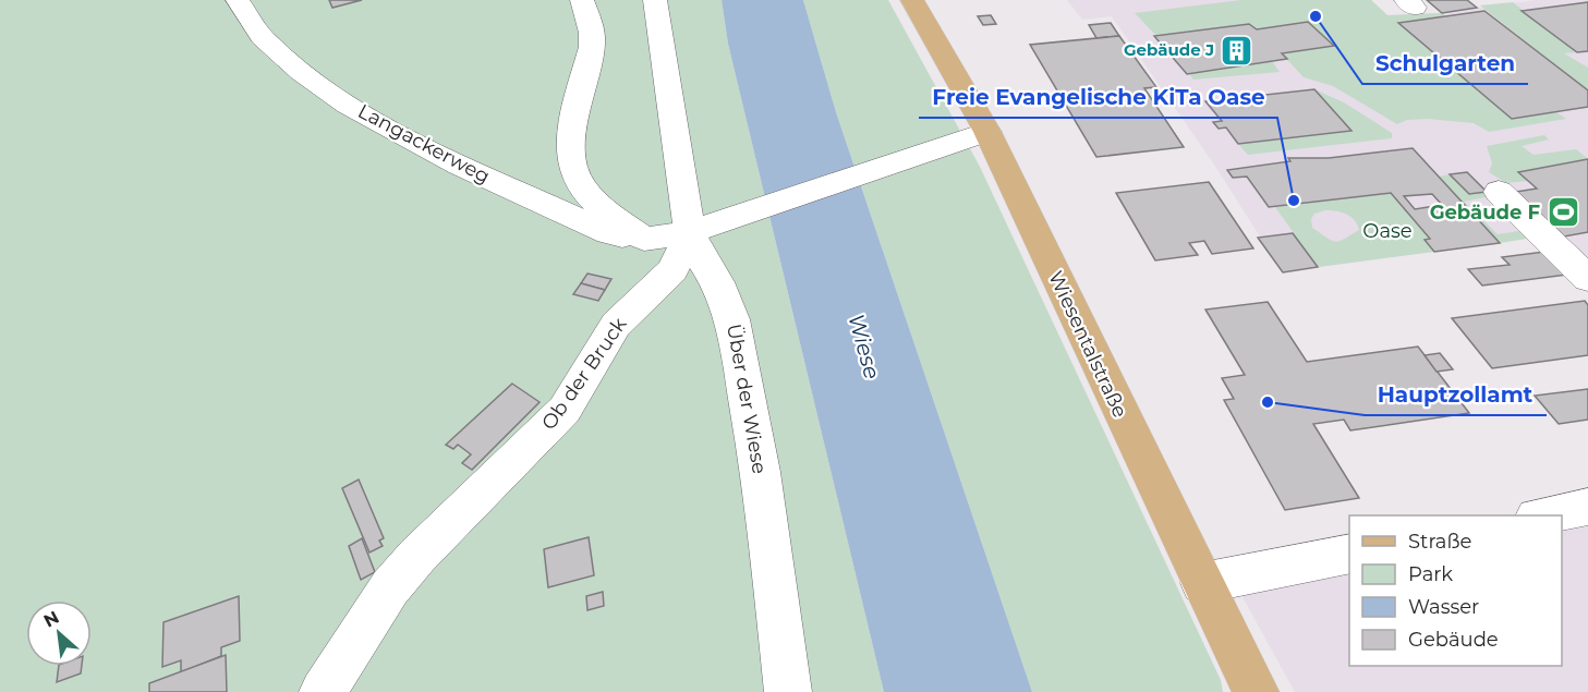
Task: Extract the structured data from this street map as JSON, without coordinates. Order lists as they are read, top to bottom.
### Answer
{
  "streets": {
    "main road": ["Wiesentalstraße"],
    "street": ["Langackerweg", "Ob der Bruck", "Über der Wiese"]
  },
  "crossings": [
    ["Langackerweg", "Ob der Bruck"],
    ["Langackerweg", "Über der Wiese"],
    ["Ob der Bruck", "Über der Wiese"]
  ],
  "water": ["Wiese"],
  "parks": ["Oase"],
  "places": {
    "other": ["Schulgarten", "Freie Evangelische KiTa Oase", "Hauptzollamt"],
    "building": ["Gebäude J"],
    "sports": ["Gebäude F"]
  },
  "legend": [
    "Straße",
    "Park",
    "Wasser",
    "Gebäude"
  ],
  "north": "top left"
}
